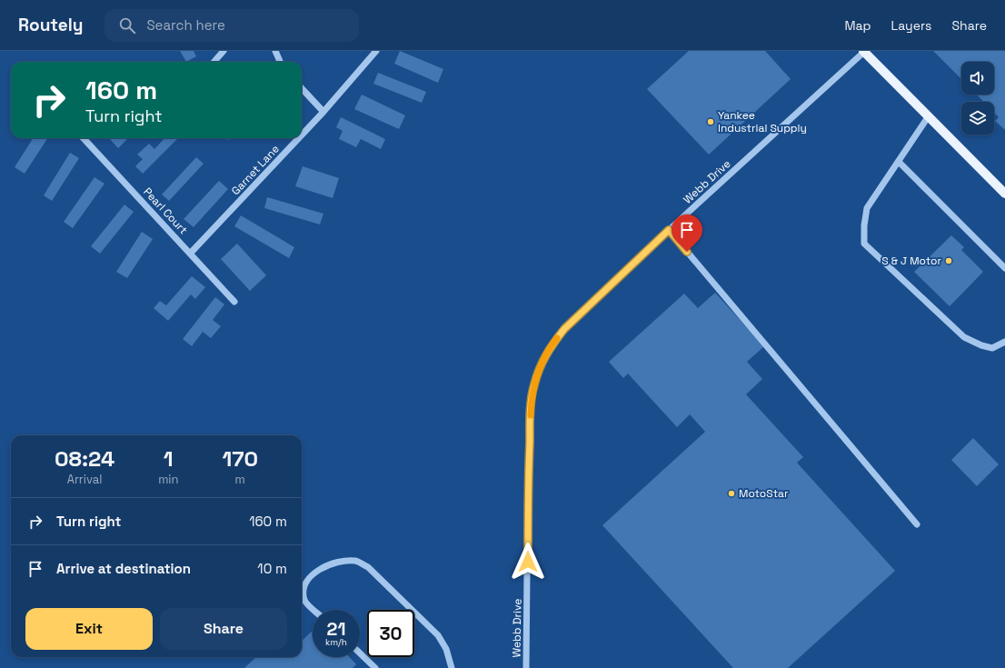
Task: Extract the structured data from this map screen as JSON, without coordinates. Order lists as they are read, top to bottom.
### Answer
{
  "streets": {
    "street": ["Garnet Lane", "Webb Drive", "Pearl Court"]
  },
  "crossings": [
    ["Garnet Lane", "Pearl Court"]
  ],
  "places": ["Yankee Industrial Supply", "S & J Motor", "MotoStar"],
  "page": {
    "header": "Routely",
    "search": "Search here",
    "nav": ["Map", "Layers", "Share"],
    "turn": ["160 m", "Turn right"],
    "eta": [
      "08:24",
      "Arrival",
      "1",
      "min",
      "170",
      "m"
    ],
    "list": [
      {
        "name": "Turn right",
        "value": "160 m"
      },
      {
        "name": "Arrive at destination",
        "value": "10 m"
      }
    ],
    "buttons": ["Exit", "Share"],
    "speed": "21 km/h",
    "limit": "30"
  }
}
